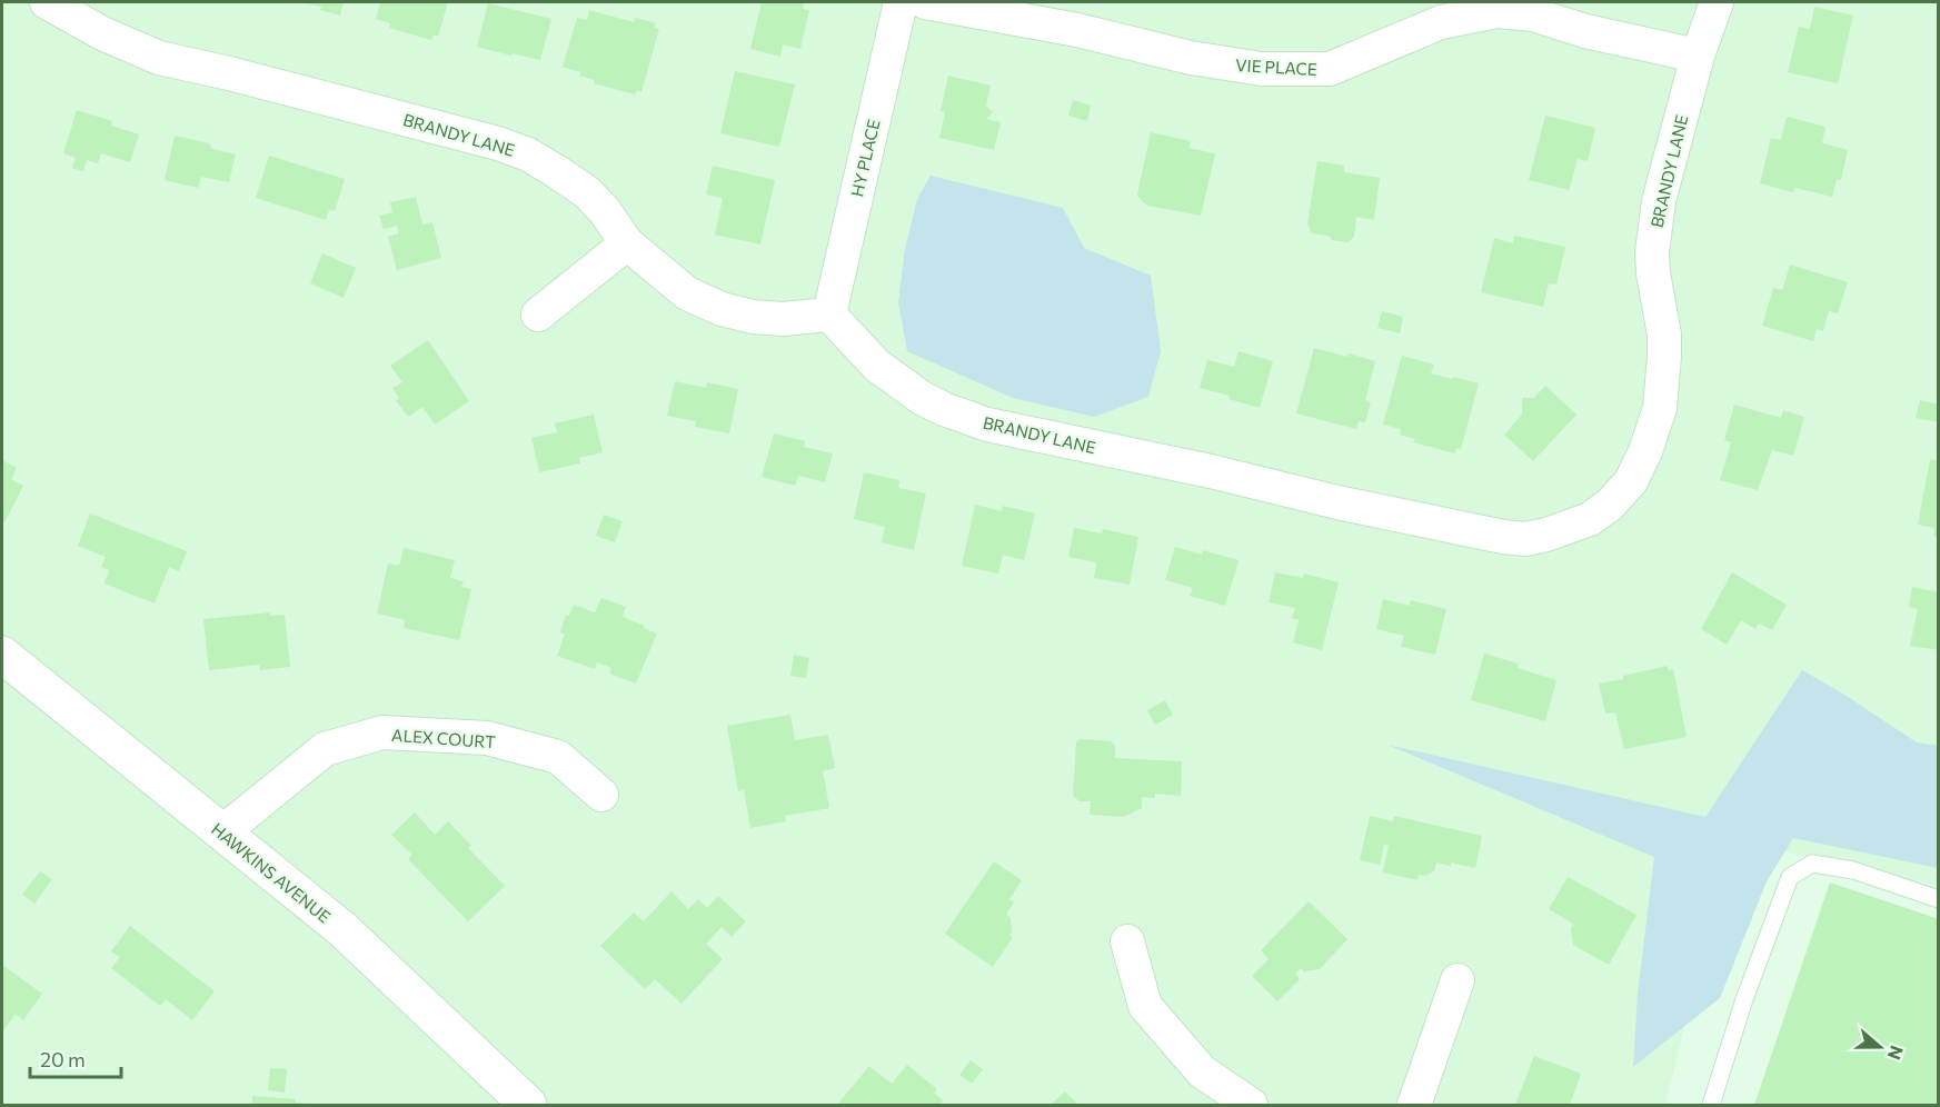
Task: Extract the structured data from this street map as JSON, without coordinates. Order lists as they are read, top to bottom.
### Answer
{
  "streets": {
    "street": [
      "VIE PLACE",
      "BRANDY LANE",
      "HY PLACE",
      "ALEX COURT",
      "HAWKINS AVENUE"
    ]
  },
  "crossings": [
    ["VIE PLACE", "BRANDY LANE"],
    ["BRANDY LANE", "HY PLACE"],
    ["ALEX COURT", "HAWKINS AVENUE"]
  ],
  "scale_bar": "20 m",
  "north": "right"
}
